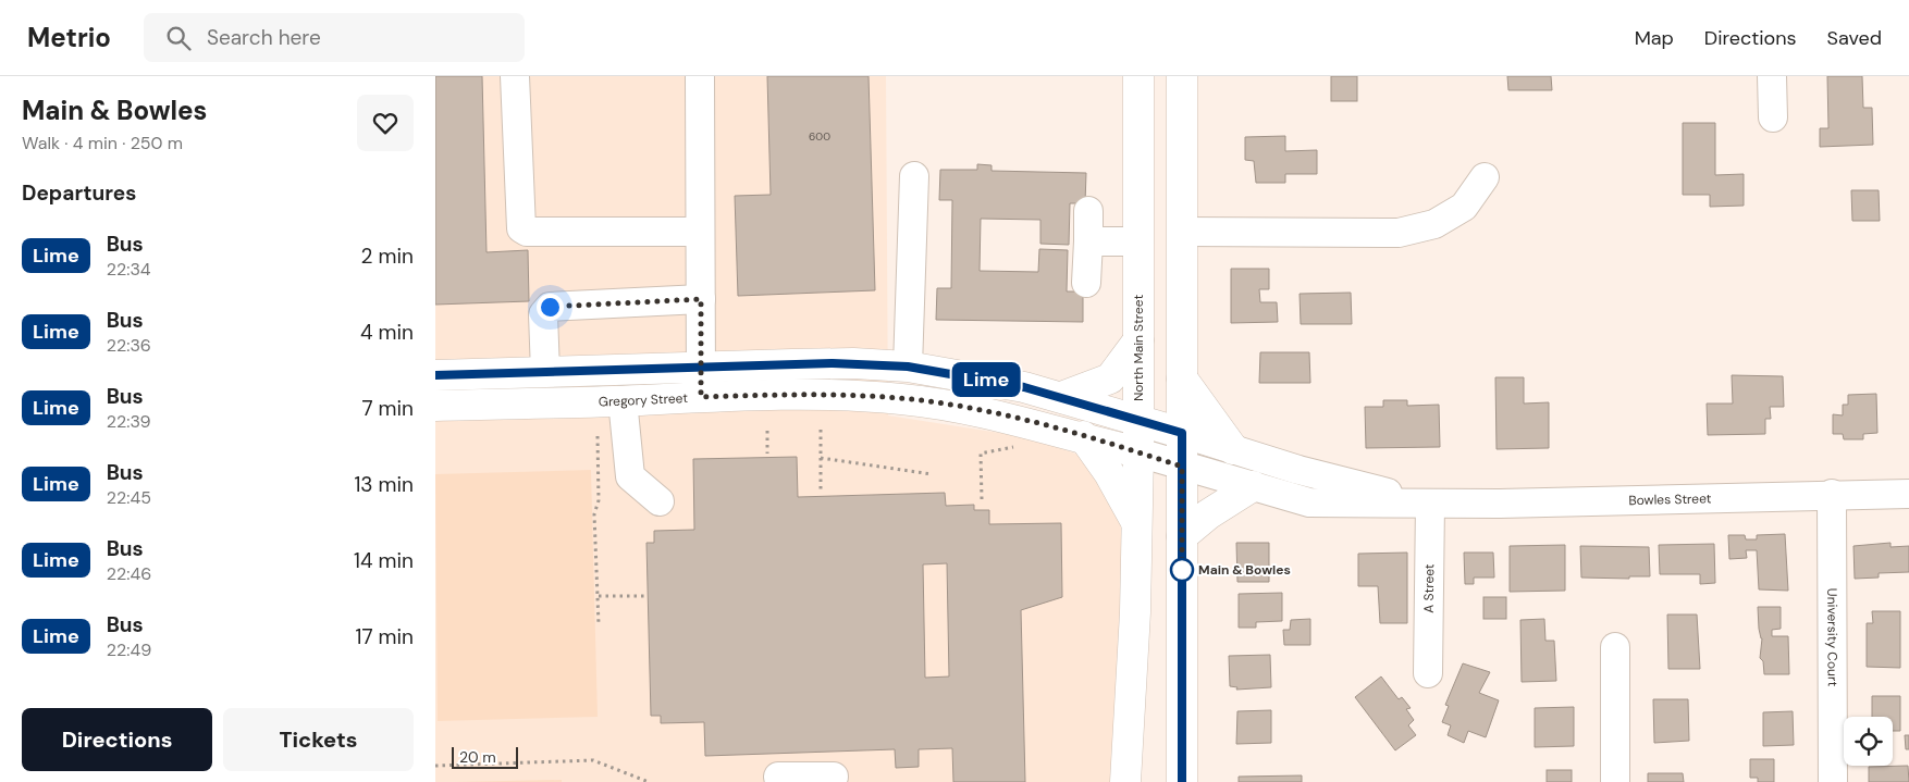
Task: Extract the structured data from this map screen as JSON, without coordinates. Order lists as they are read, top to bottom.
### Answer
{
  "streets": {
    "main road": ["North Main Street", "Gregory Street"],
    "street": ["Bowles Street", "A Street", "University Court"]
  },
  "crossings": [
    ["North Main Street", "Gregory Street"],
    ["North Main Street", "Bowles Street"],
    ["Gregory Street", "Bowles Street"],
    ["Bowles Street", "A Street"],
    ["Bowles Street", "University Court"]
  ],
  "places": ["Main & Bowles"],
  "lines": ["bus line Lime"],
  "house_numbers": ["600"],
  "scale_bar": "20 m",
  "page": {
    "header": "Metrio",
    "search": "Search here",
    "nav": ["Map", "Directions", "Saved"],
    "heading": [
      ["Main & Bowles", "Walk · 4 min · 250 m"],
      "Departures"
    ],
    "on_map": "Lime",
    "list": [
      {
        "mark": "Lime",
        "name": "Bus",
        "note": "22:34",
        "value": "2 min"
      },
      {
        "mark": "Lime",
        "name": "Bus",
        "note": "22:36",
        "value": "4 min"
      },
      {
        "mark": "Lime",
        "name": "Bus",
        "note": "22:39",
        "value": "7 min"
      },
      {
        "mark": "Lime",
        "name": "Bus",
        "note": "22:45",
        "value": "13 min"
      },
      {
        "mark": "Lime",
        "name": "Bus",
        "note": "22:46",
        "value": "14 min"
      },
      {
        "mark": "Lime",
        "name": "Bus",
        "note": "22:49",
        "value": "17 min"
      }
    ],
    "buttons": ["Directions", "Tickets"],
    "scale": "20 m"
  }
}
